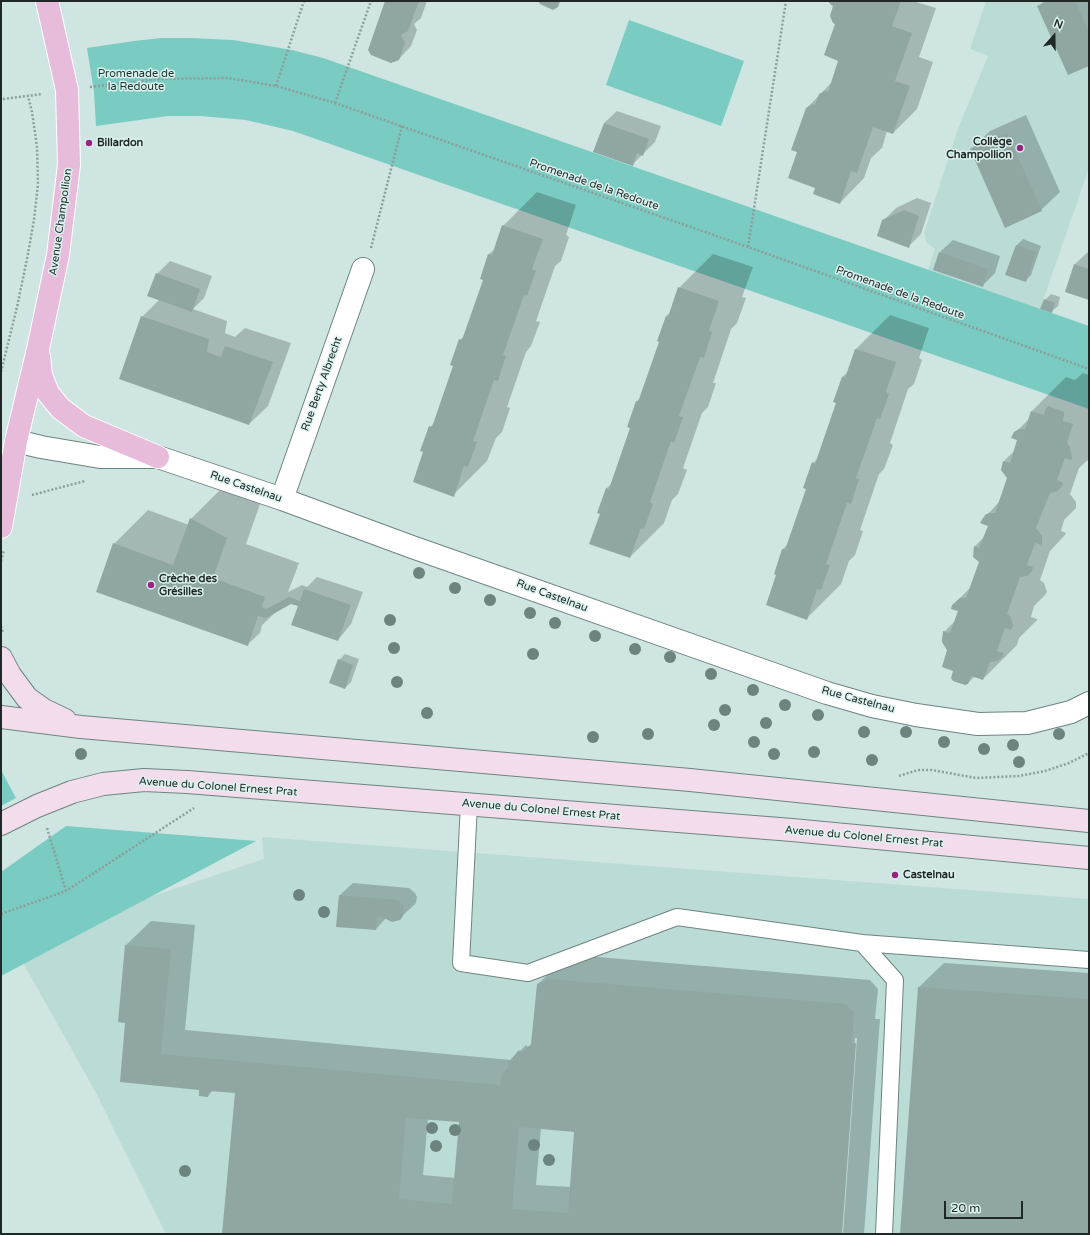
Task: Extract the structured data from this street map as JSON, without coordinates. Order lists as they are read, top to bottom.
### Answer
{
  "streets": {
    "main road": ["Avenue Champollion", "Avenue du Colonel Ernest Prat"],
    "street": ["Rue Berty Albrecht", "Rue Castelnau"],
    "path": ["Promenade de la Redoute"]
  },
  "crossings": [
    ["Avenue Champollion", "Rue Castelnau"],
    ["Rue Berty Albrecht", "Rue Castelnau"]
  ],
  "parks": ["Promenade de la Redoute"],
  "places": [
    "Billardon",
    "Collège Champollion",
    "Crèche des Grésilles",
    "Castelnau"
  ],
  "scale_bar": "20 m",
  "north": "top"
}
